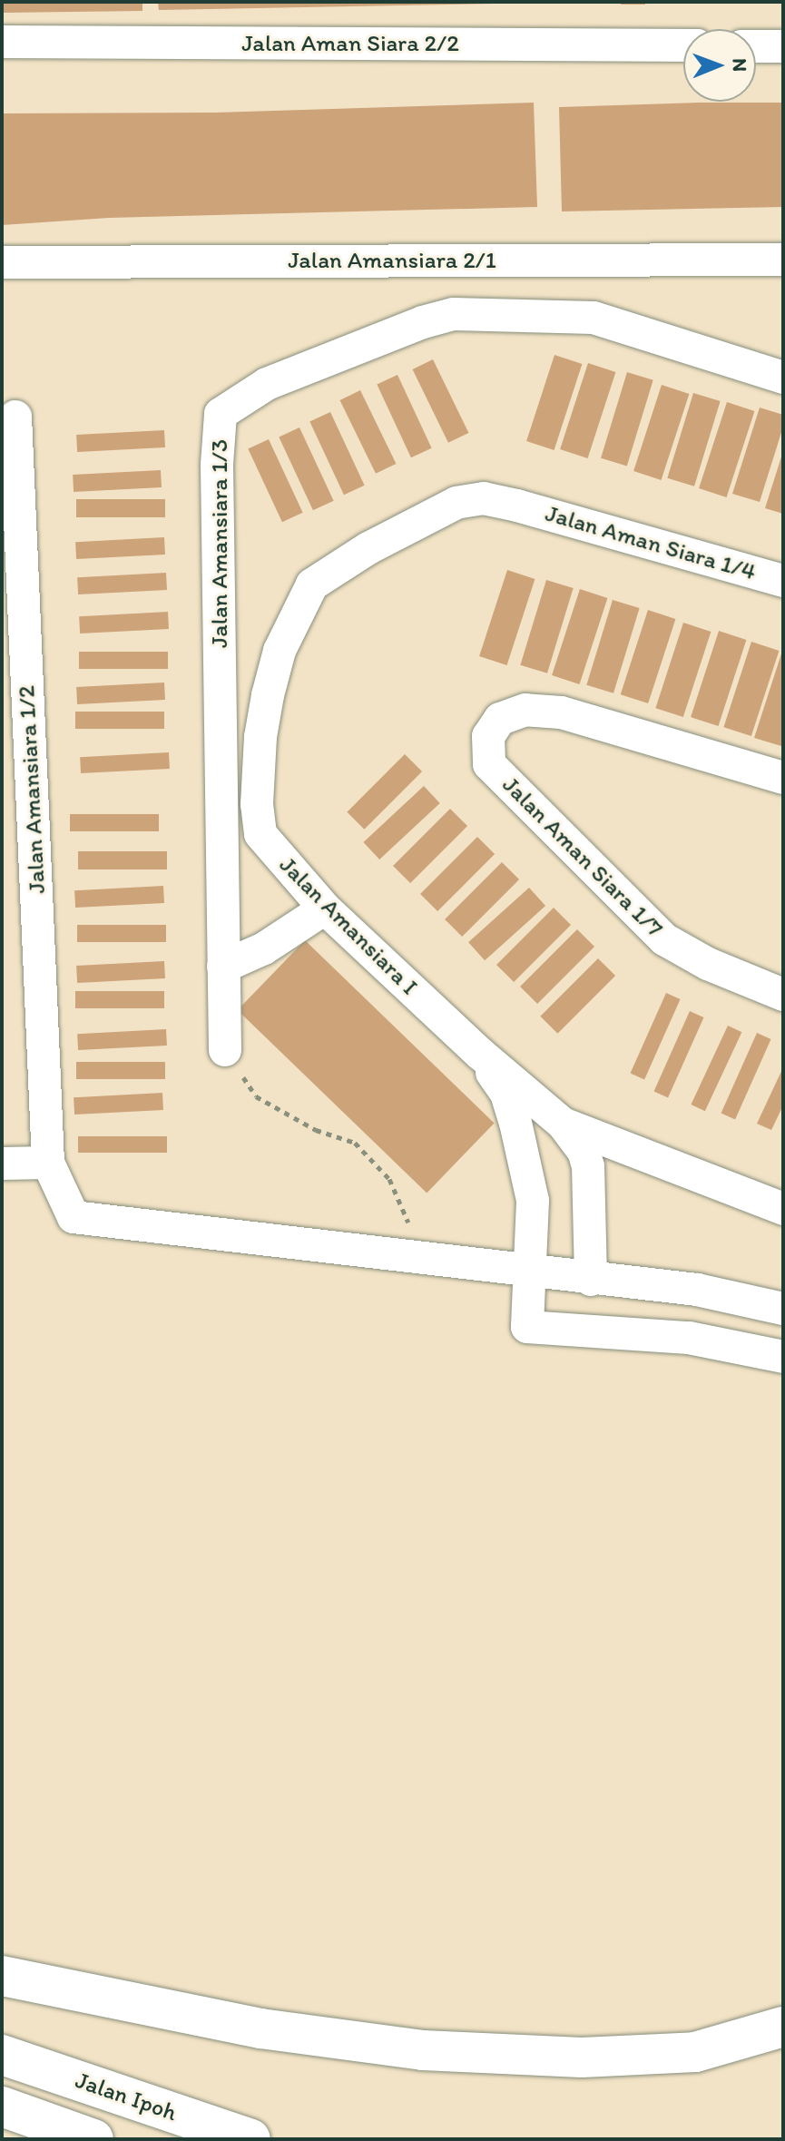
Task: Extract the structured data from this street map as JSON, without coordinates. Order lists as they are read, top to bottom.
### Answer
{
  "streets": {
    "highway": ["Jalan Ipoh"],
    "street": [
      "Jalan Aman Siara 2/2",
      "Jalan Amansiara 2/1",
      "Jalan Aman Siara 1/4",
      "Jalan Amansiara 1/3",
      "Jalan Amansiara 1/2",
      "Jalan Aman Siara 1/7",
      "Jalan Amansiara I"
    ]
  },
  "crossings": [
    ["Jalan Aman Siara 1/4", "Jalan Amansiara I"]
  ],
  "north": "right"
}
